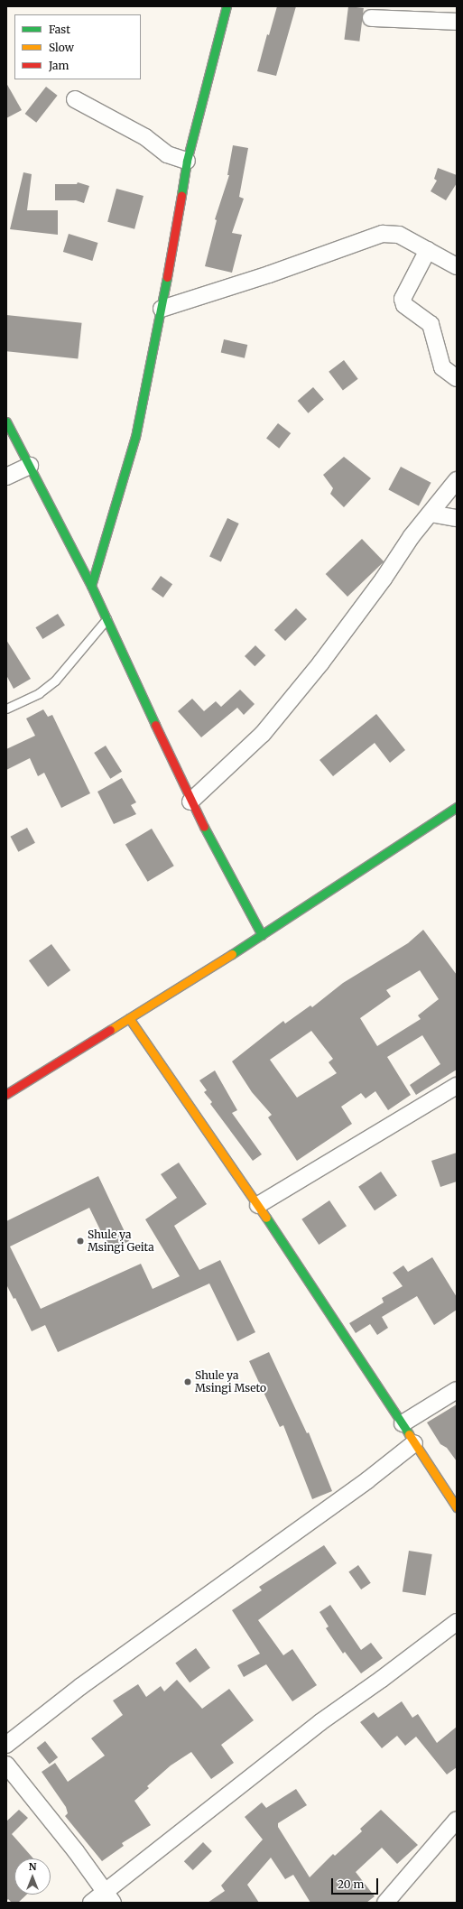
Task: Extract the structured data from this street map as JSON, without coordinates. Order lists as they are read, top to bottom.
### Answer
{
  "places": ["Shule ya Msingi Geita", "Shule ya Msingi Mseto"],
  "legend": ["Fast", "Slow", "Jam"],
  "scale_bar": "20 m",
  "north": "top"
}
